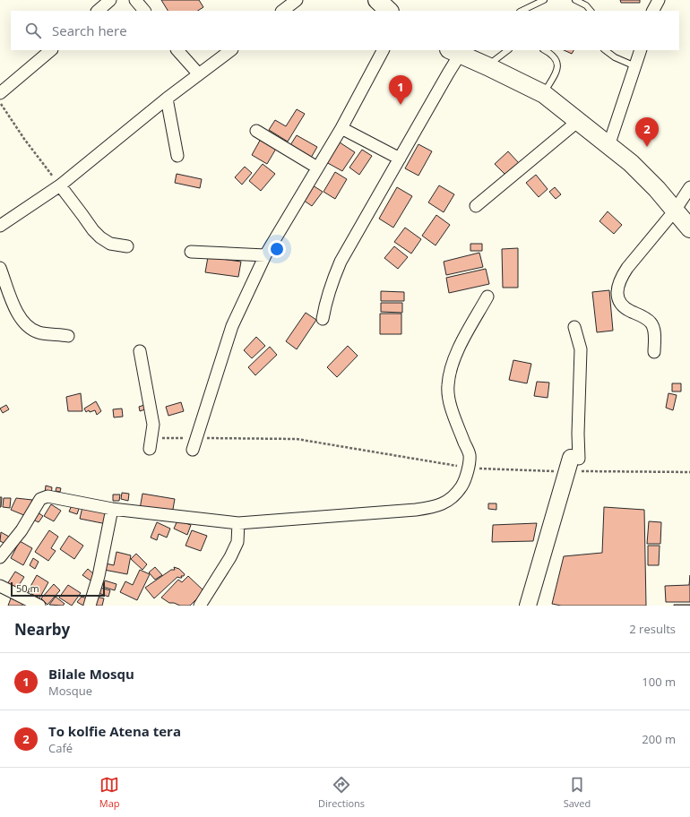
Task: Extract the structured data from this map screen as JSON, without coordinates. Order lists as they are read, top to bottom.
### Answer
{
  "scale_bar": "50 m",
  "page": {
    "search": "Search here",
    "pins": ["1", "2"],
    "scale": "50 m",
    "heading": ["Nearby", "2 results"],
    "list": [
      {
        "mark": "1",
        "name": "Bilale Mosqu",
        "note": "Mosque",
        "value": "100 m"
      },
      {
        "mark": "2",
        "name": "To kolfie Atena tera",
        "note": "Café",
        "value": "200 m"
      }
    ],
    "nav": ["Map", "Directions", "Saved"]
  }
}
